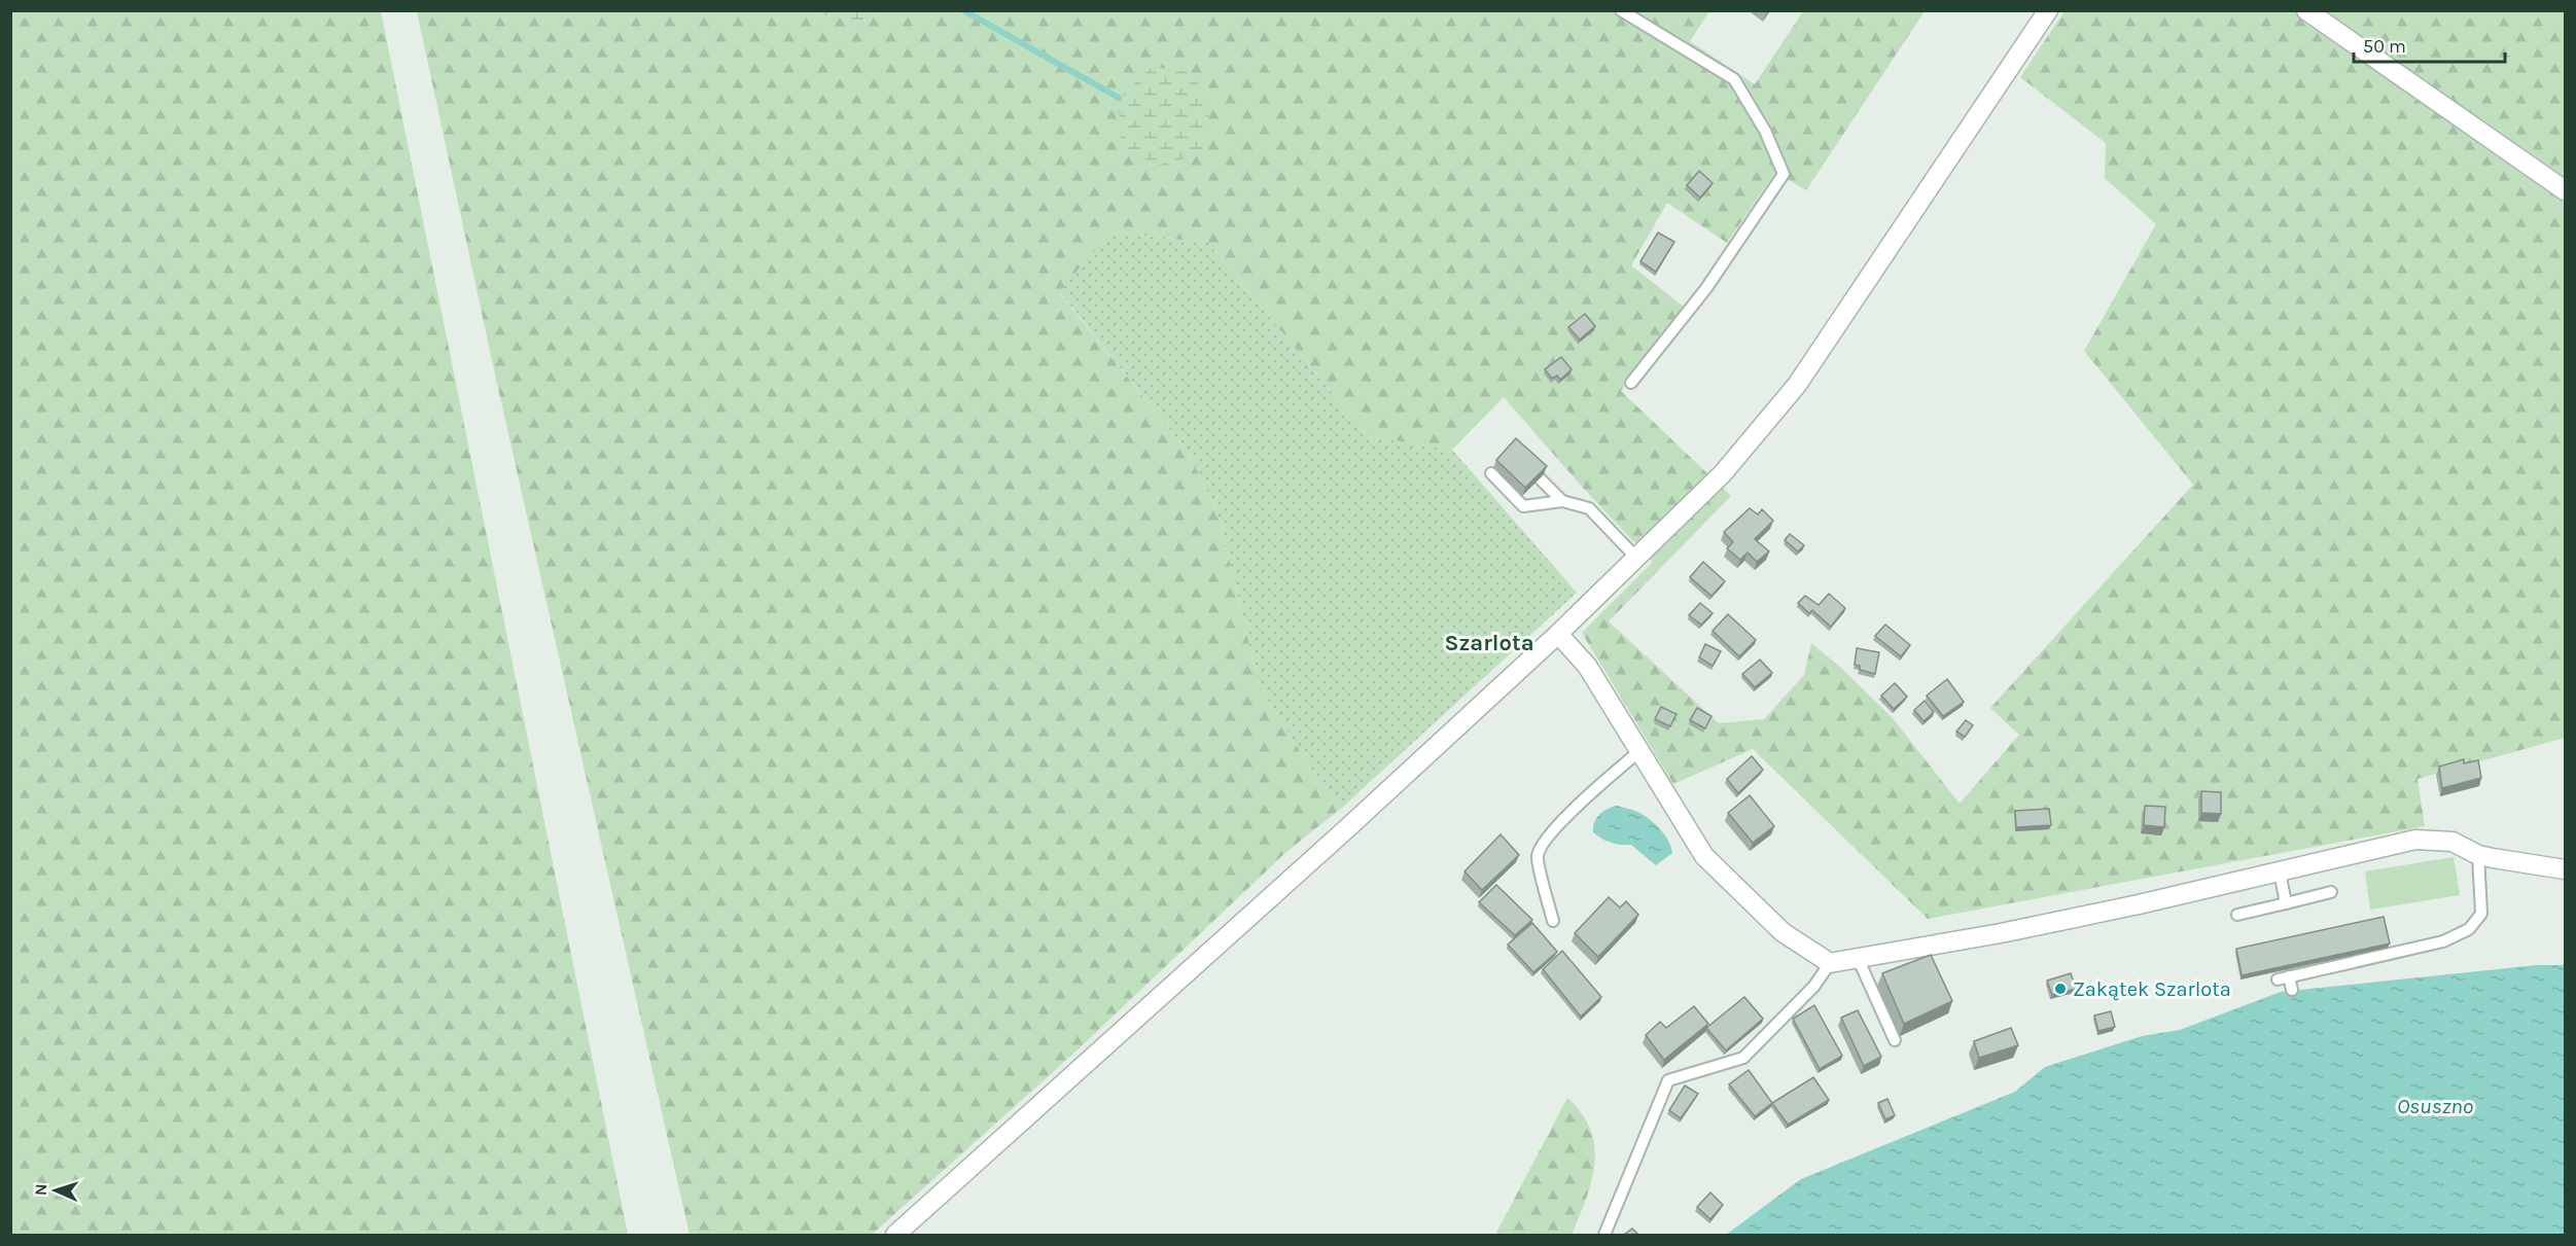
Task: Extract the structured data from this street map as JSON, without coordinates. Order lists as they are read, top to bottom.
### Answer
{
  "districts": ["Szarlota"],
  "water": ["Osuszno"],
  "places": ["Zakątek Szarlota"],
  "scale_bar": "50 m",
  "north": "left"
}
